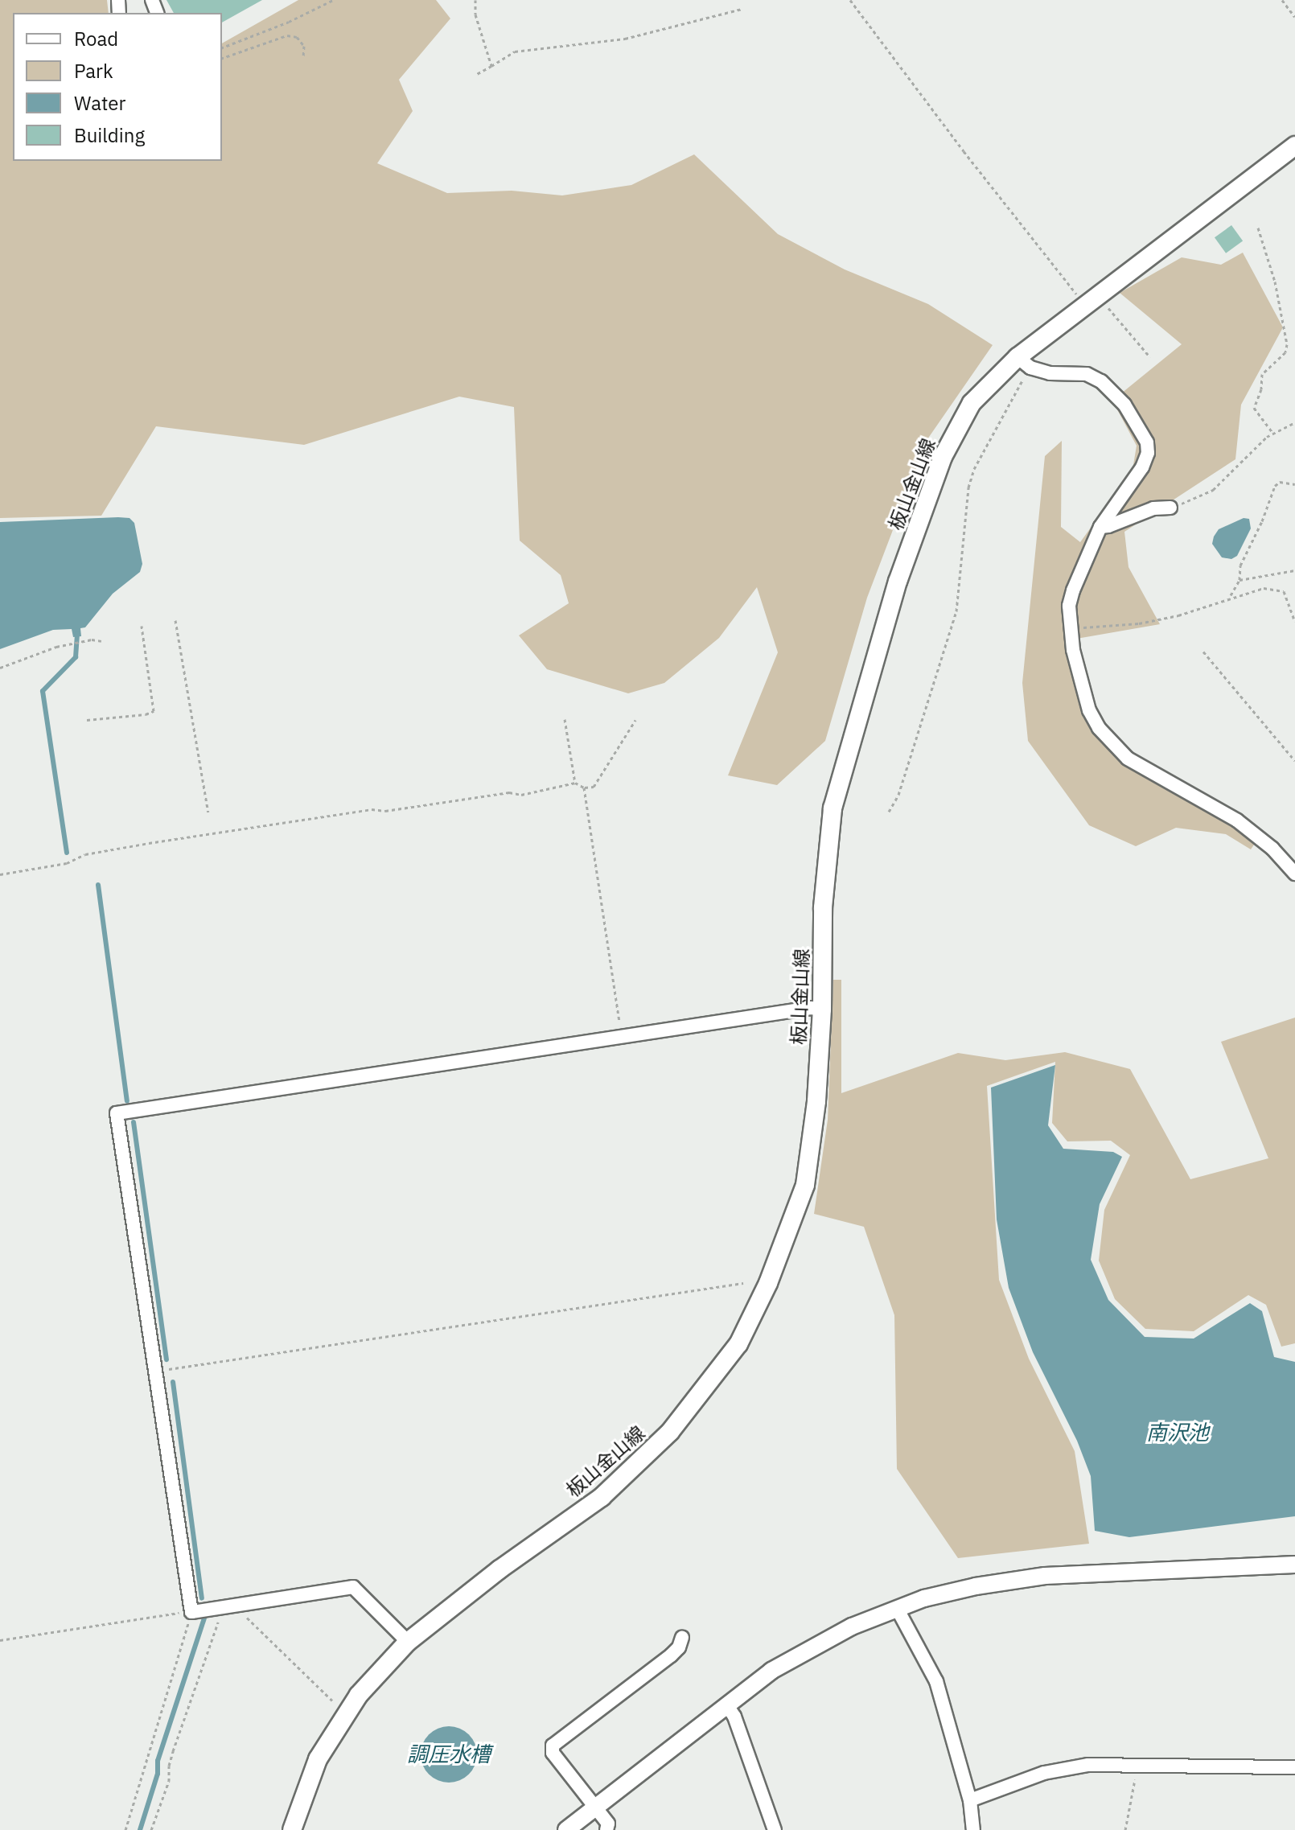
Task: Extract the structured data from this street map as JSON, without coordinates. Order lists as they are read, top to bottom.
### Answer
{
  "streets": {
    "main road": ["板山金山線"]
  },
  "water": ["南沢池", "調圧水槽"],
  "legend": [
    "Road",
    "Park",
    "Water",
    "Building"
  ]
}
